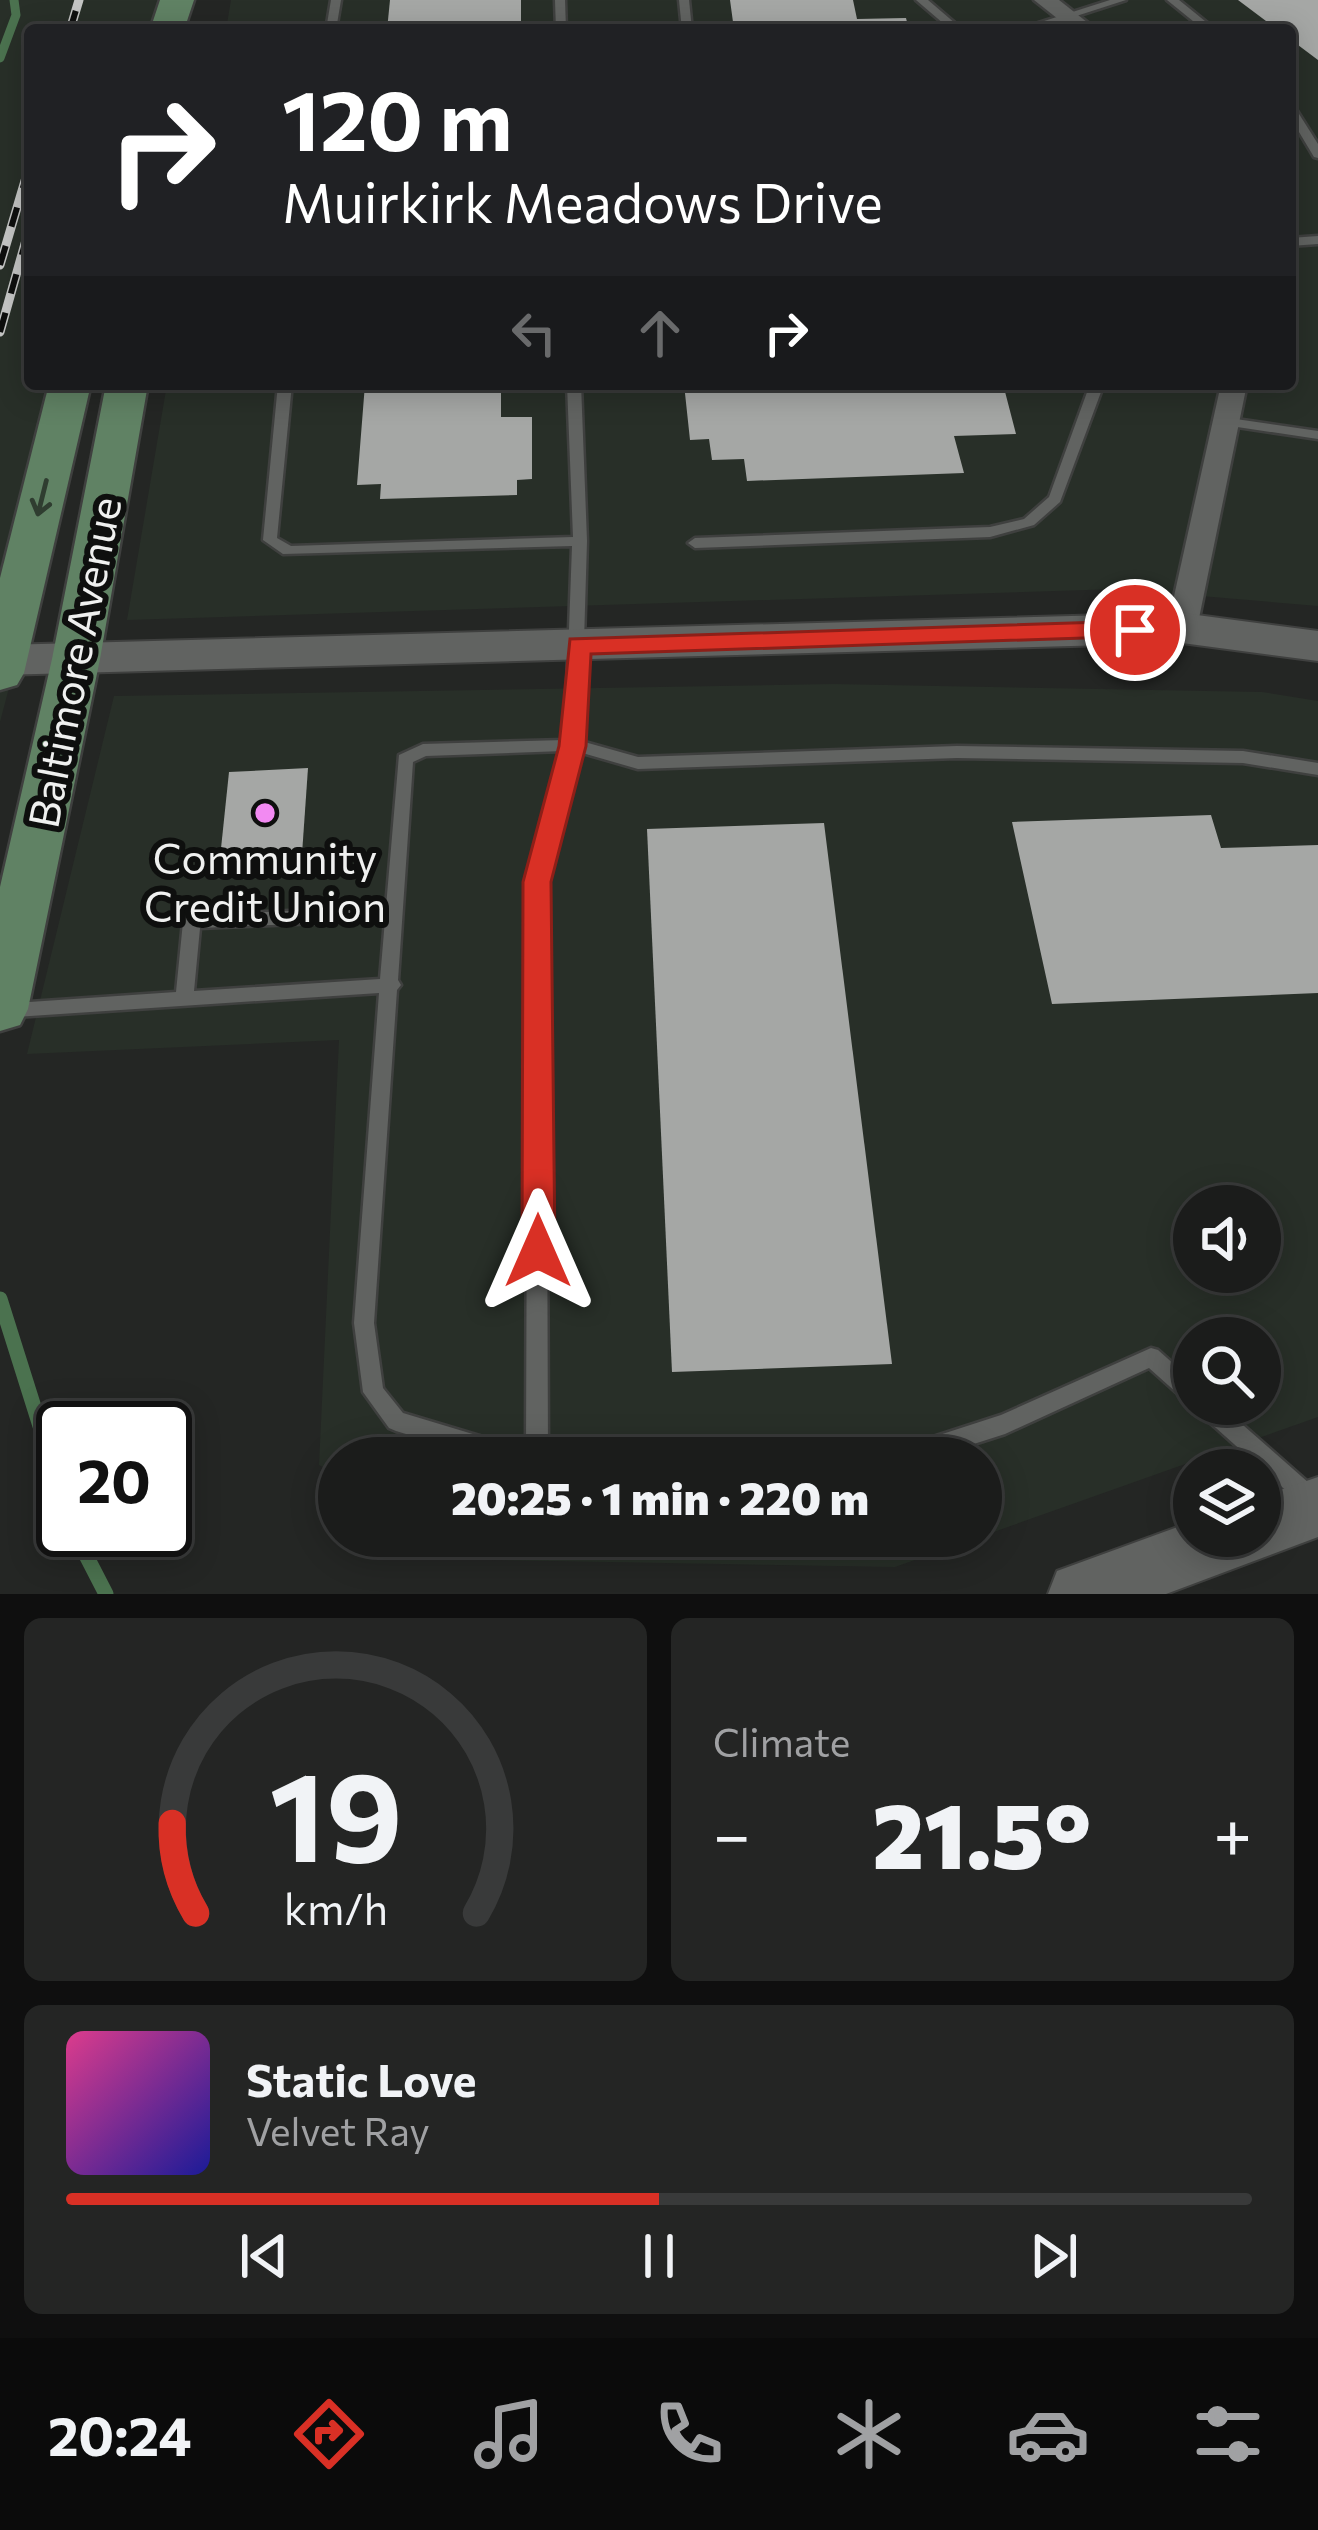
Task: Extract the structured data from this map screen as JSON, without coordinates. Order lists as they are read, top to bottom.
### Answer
{
  "streets": {
    "main road": ["Baltimore Avenue"]
  },
  "places": ["Community Credit Union"],
  "page": {
    "turn": ["120 m", "Muirkirk Meadows Drive"],
    "limit": "20",
    "trip": "20:25 · 1 min · 220 m",
    "tile": "Climate",
    "heat": ["−", "21.5°", "+"],
    "song": ["Static Love", "Velvet Ray"],
    "tabs": "20:24",
    "gauge": ["19", "km/h"]
  }
}
